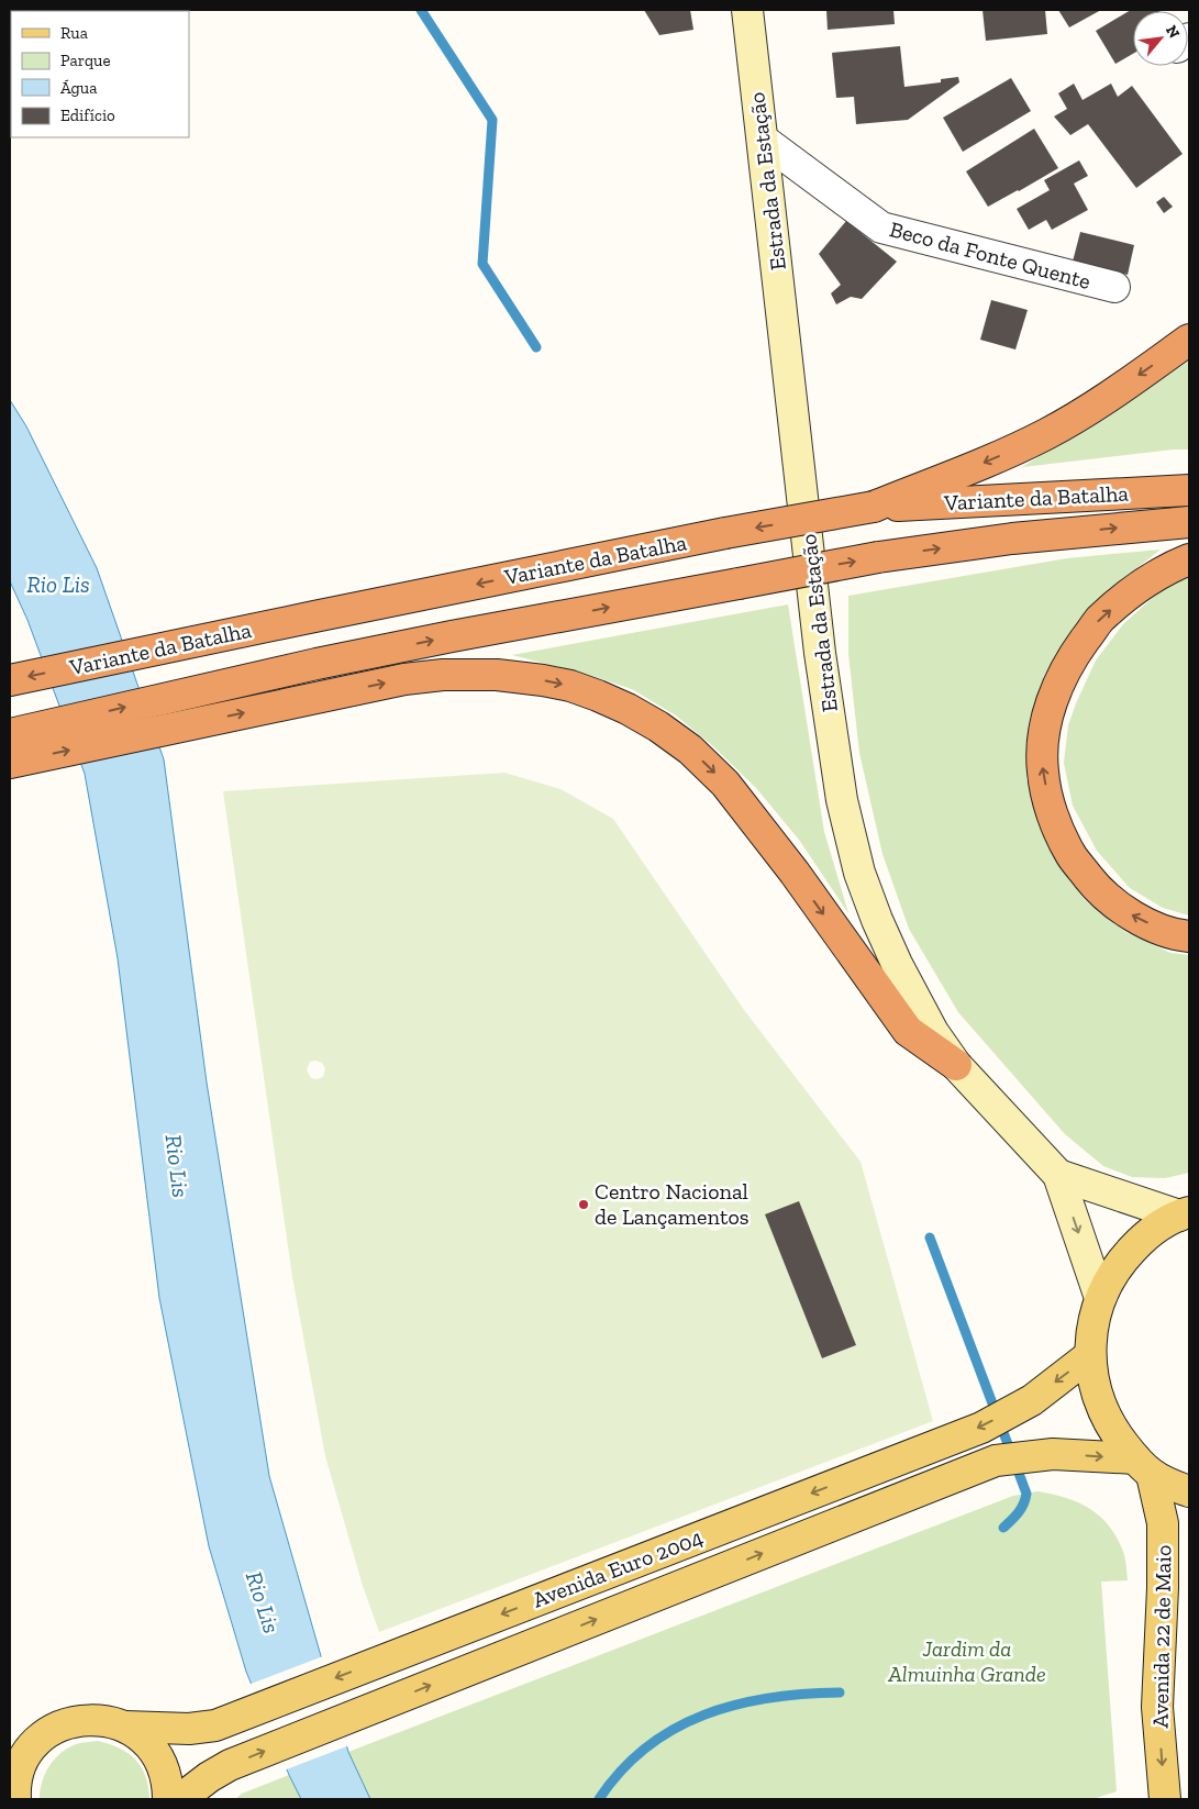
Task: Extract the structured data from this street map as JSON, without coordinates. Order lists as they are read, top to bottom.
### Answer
{
  "streets": {
    "highway": ["Variante da Batalha"],
    "main road": ["Estrada da Estação", "Avenida Euro 2004", "Avenida 22 de Maio"],
    "street": ["Beco da Fonte Quente"]
  },
  "crossings": [
    ["Estrada da Estação", "Beco da Fonte Quente"],
    ["Avenida Euro 2004", "Avenida 22 de Maio"]
  ],
  "one_way": ["Avenida 22 de Maio"],
  "water": ["Rio Lis"],
  "parks": ["Jardim da Almuinha Grande"],
  "places": ["Centro Nacional de Lançamentos"],
  "legend": [
    "Rua",
    "Parque",
    "Água",
    "Edifício"
  ],
  "north": "top right"
}
